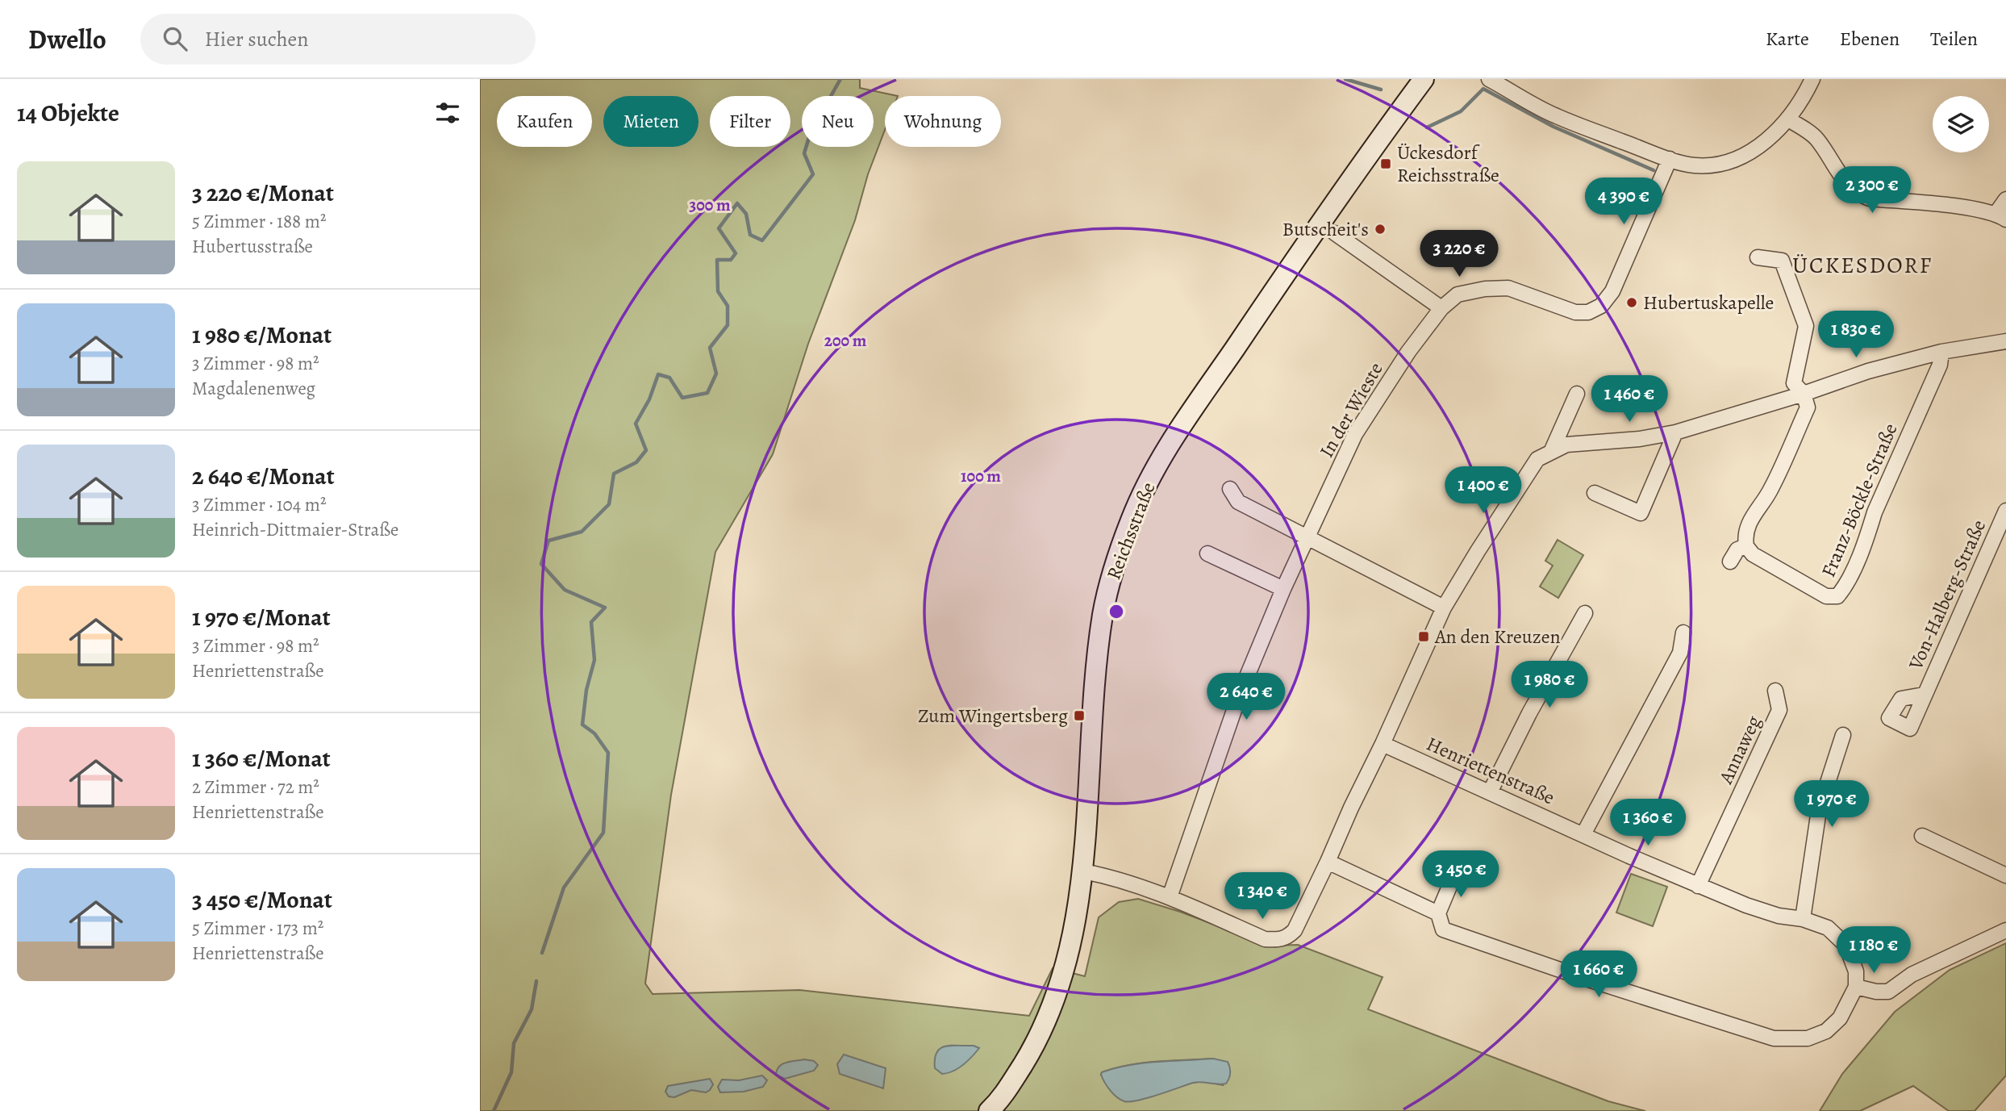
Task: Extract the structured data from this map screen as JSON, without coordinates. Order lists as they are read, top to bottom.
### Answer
{
  "streets": {
    "main road": ["Reichsstraße"],
    "street": [
      "In der Wieste",
      "Franz-Böckle-Straße",
      "Von-Halberg-Straße",
      "Annaweg",
      "Henriettenstraße"
    ]
  },
  "crossings": [
    ["Annaweg", "Henriettenstraße"]
  ],
  "districts": ["ÜCKESDORF"],
  "places": {
    "transit": ["Ückesdorf Reichsstraße", "An den Kreuzen", "Zum Wingertsberg"],
    "other": ["Butscheit's", "Hubertuskapelle"]
  },
  "page": {
    "header": "Dwello",
    "search": "Hier suchen",
    "nav": ["Karte", "Ebenen", "Teilen"],
    "heading": "14 Objekte",
    "chip": [
      "Kaufen",
      "Mieten",
      "Filter",
      "Neu",
      "Wohnung"
    ],
    "list": [
      {
        "name": "3 220 €/Monat",
        "note": "5 Zimmer · 188 m² · Hubertusstraße"
      },
      {
        "name": "1 980 €/Monat",
        "note": "3 Zimmer · 98 m² · Magdalenenweg"
      },
      {
        "name": "2 640 €/Monat",
        "note": "3 Zimmer · 104 m² · Heinrich-Dittmaier-Straße"
      },
      {
        "name": "1 970 €/Monat",
        "note": "3 Zimmer · 98 m² · Henriettenstraße"
      },
      {
        "name": "1 360 €/Monat",
        "note": "2 Zimmer · 72 m² · Henriettenstraße"
      },
      {
        "name": "3 450 €/Monat",
        "note": "5 Zimmer · 173 m² · Henriettenstraße"
      }
    ],
    "price": [
      "2 300 €",
      "4 390 €",
      "3 220 €",
      "1 830 €",
      "1 460 €",
      "1 400 €",
      "1 980 €",
      "2 640 €",
      "1 970 €",
      "1 360 €",
      "3 450 €",
      "1 340 €",
      "1 180 €",
      "1 660 €"
    ]
  },
  "rings": ["300 m", "200 m", "100 m"]
}
